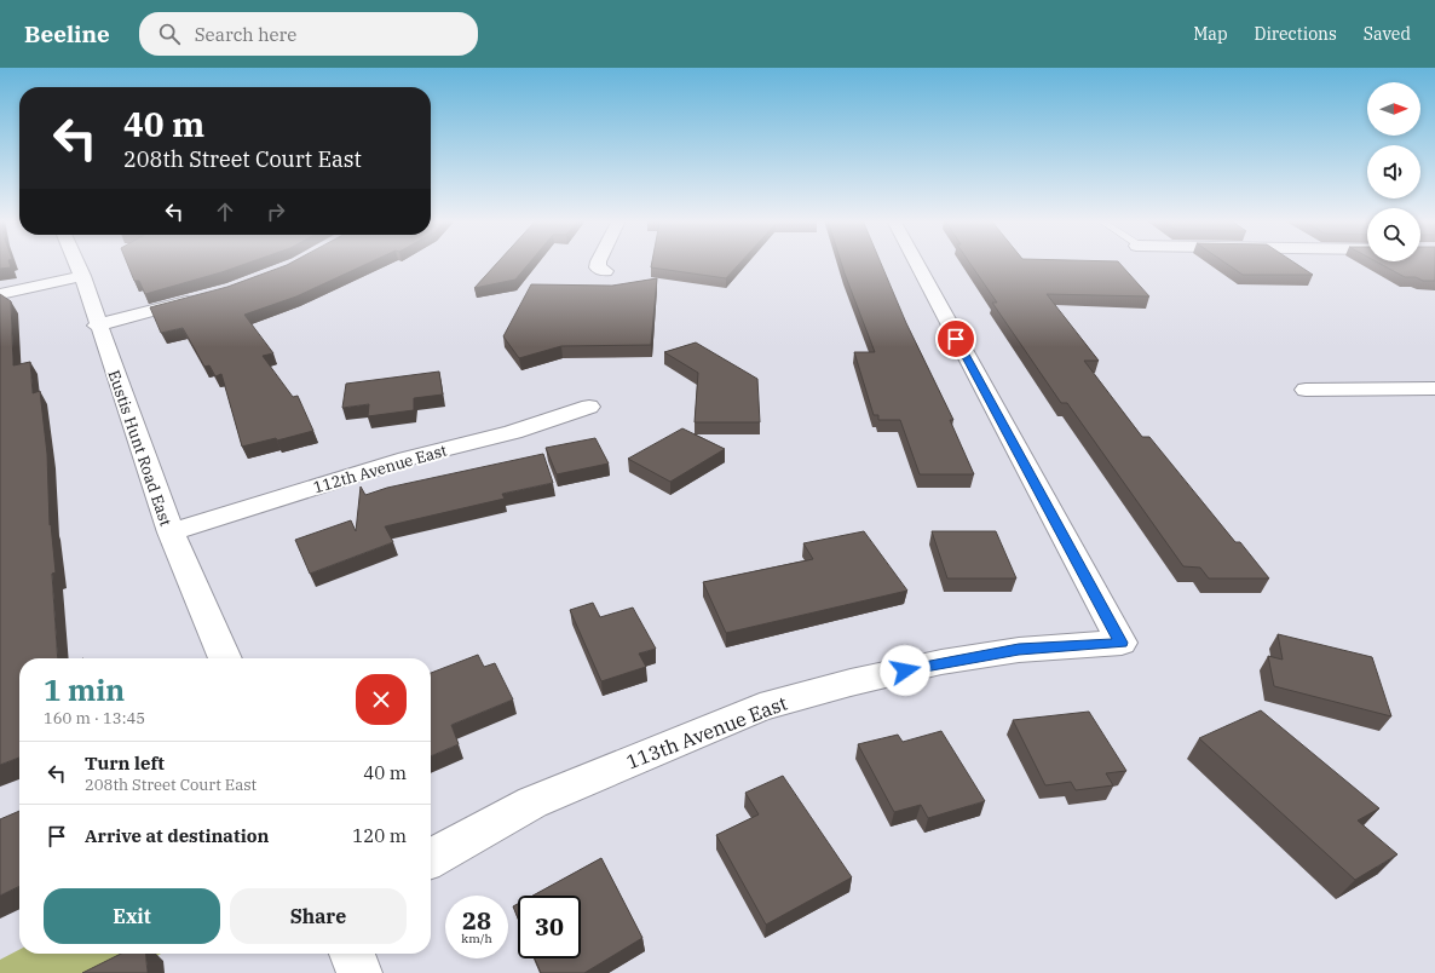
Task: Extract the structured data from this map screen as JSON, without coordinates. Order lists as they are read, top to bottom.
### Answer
{
  "streets": {
    "street": ["Eustis Hunt Road East", "112th Avenue East", "113th Avenue East"]
  },
  "crossings": [
    ["Eustis Hunt Road East", "112th Avenue East"]
  ],
  "north": "right",
  "page": {
    "header": "Beeline",
    "search": "Search here",
    "nav": ["Map", "Directions", "Saved"],
    "turn": ["40 m", "208th Street Court East"],
    "heading": ["1 min", "160 m · 13:45"],
    "list": [
      {
        "name": "Turn left",
        "note": "208th Street Court East",
        "value": "40 m"
      },
      {
        "name": "Arrive at destination",
        "value": "120 m"
      }
    ],
    "buttons": ["Exit", "Share"],
    "speed": "28 km/h",
    "limit": "30"
  }
}
